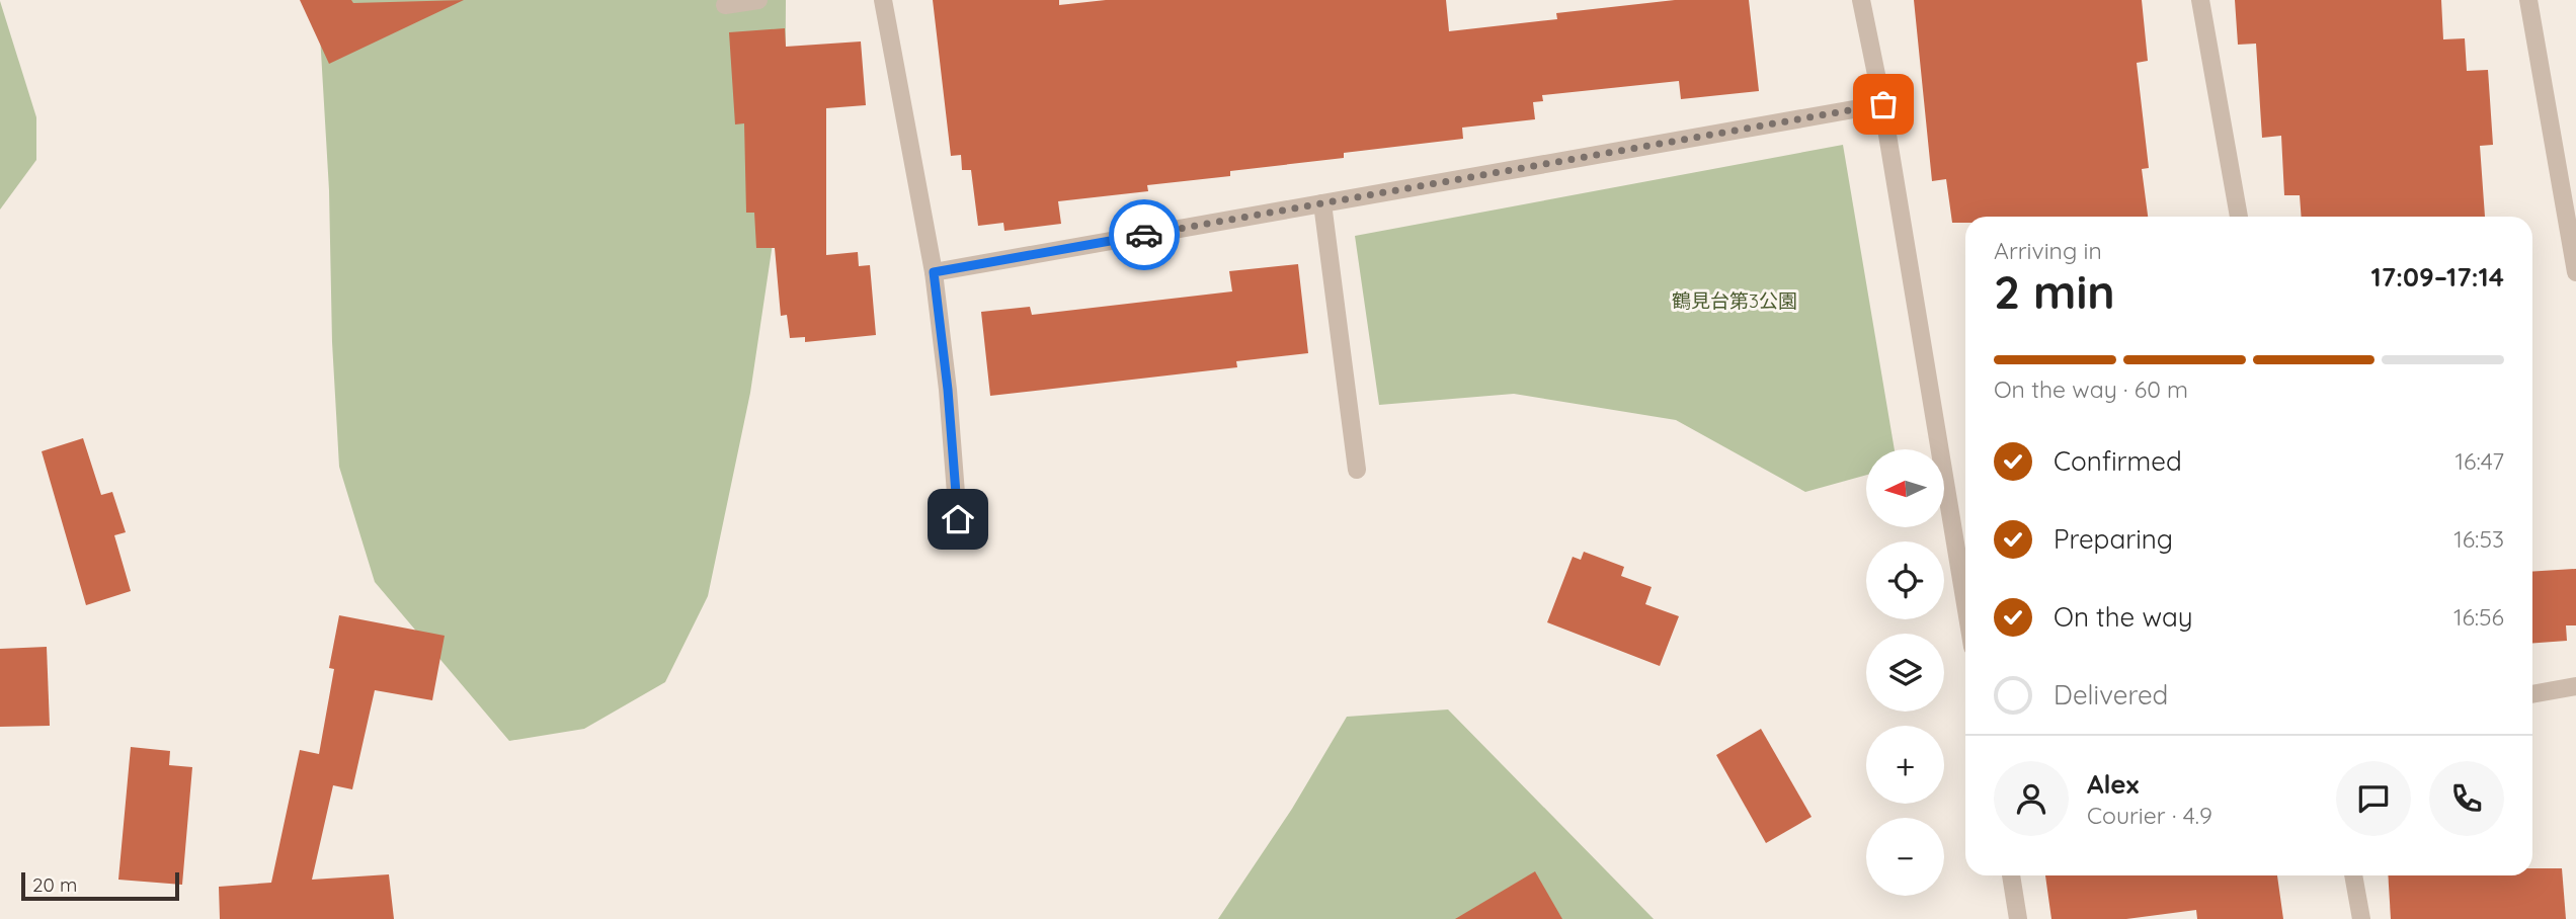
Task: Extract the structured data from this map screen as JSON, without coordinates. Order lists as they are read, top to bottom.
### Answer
{
  "parks": ["鶴見台第3公園"],
  "scale_bar": "20 m",
  "north": "left",
  "page": {
    "heading": ["2 min", "Arriving in", "17:09–17:14"],
    "panel": ["Alex", "Courier · 4.9"],
    "bar": "On the way · 60 m",
    "list": [
      ["Confirmed", "16:47"],
      ["Preparing", "16:53"],
      ["On the way", "16:56"],
      "Delivered"
    ],
    "map_buttons": ["+", "−"],
    "scale": "20 m"
  }
}
